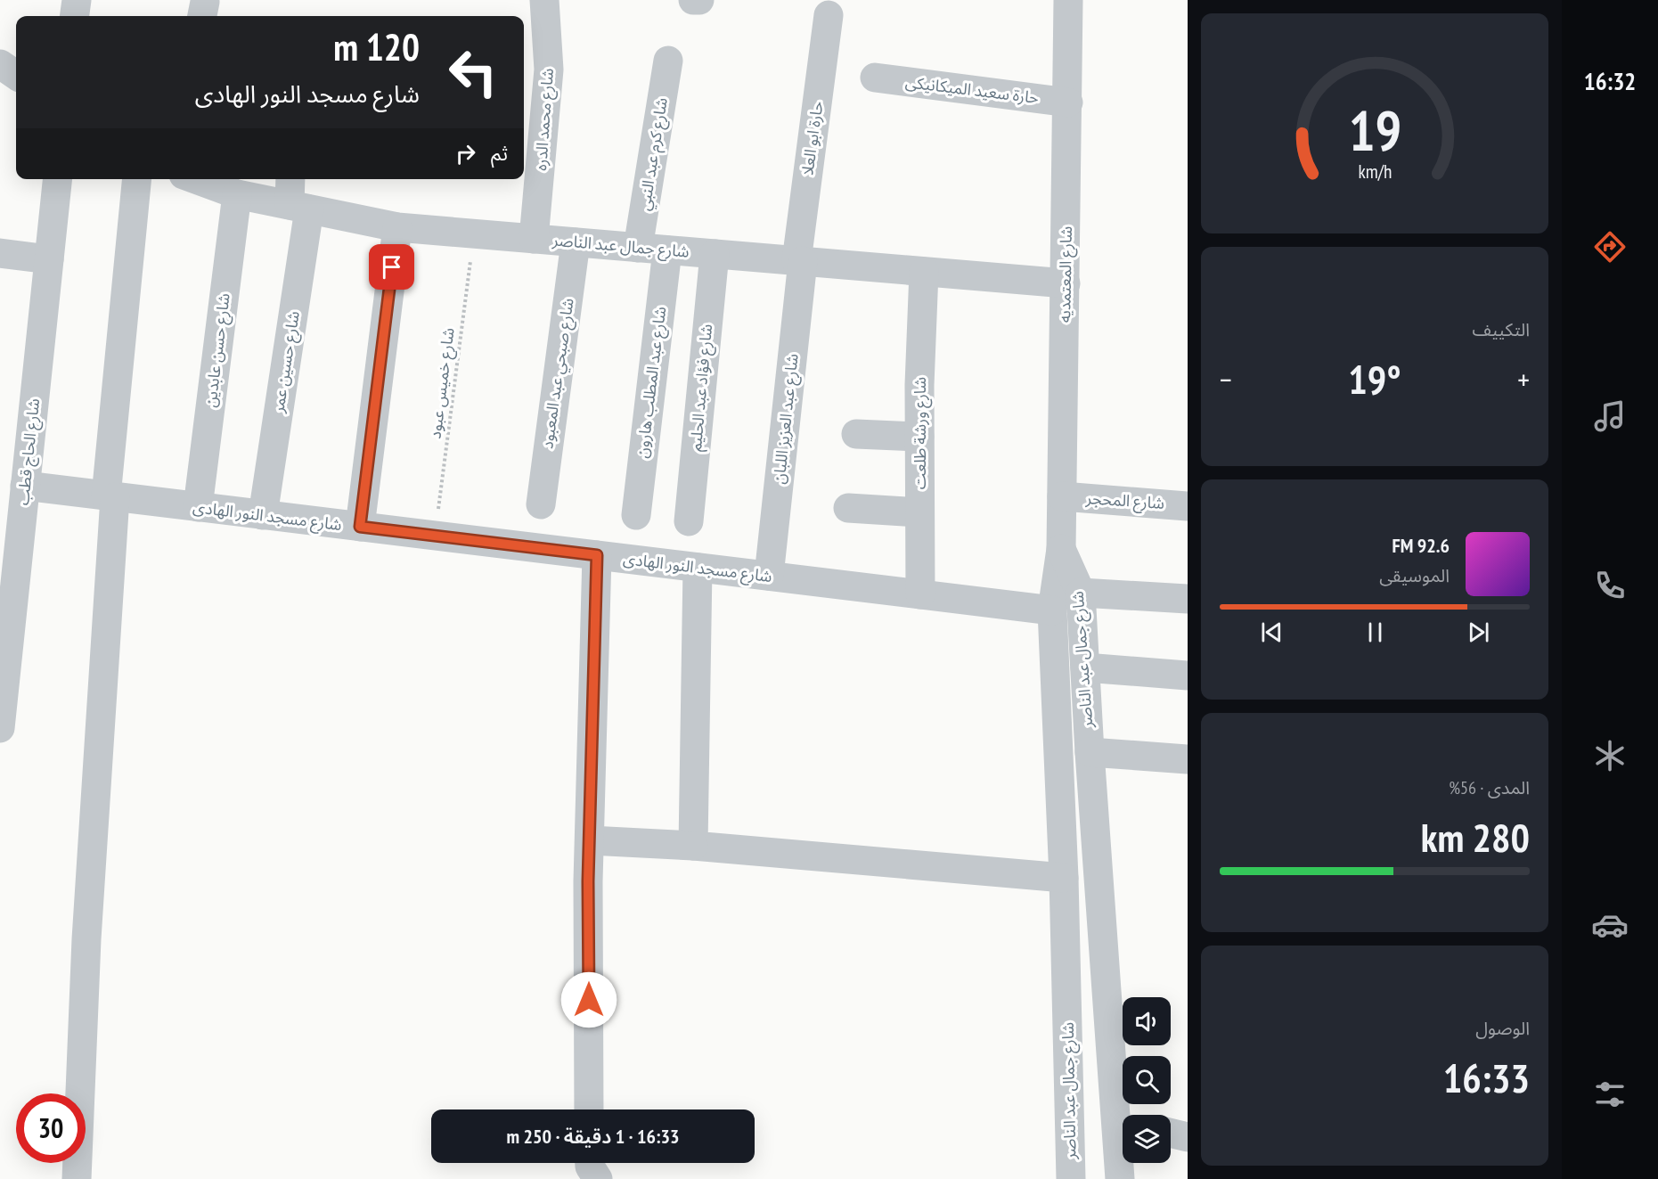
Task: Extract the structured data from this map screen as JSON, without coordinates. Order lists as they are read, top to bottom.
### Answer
{
  "streets": {
    "street": [
      "حارة سعيد الميكانيكى",
      "شارع محمد الدره",
      "حارة ابو العلا",
      "شارع كرم عبد النبي",
      "شارع جمال عبد الناصر",
      "شارع المعتمديه",
      "شارع حسن عابدين",
      "شارع حسين عمر",
      "شارع صبحي عبد المعبود",
      "شارع عبد المطلب هارون",
      "شارع فؤاد عبد الحليم",
      "شارع عبد العزيز اللبان",
      "شارع ورشة طلعت",
      "شارع الحاج قطب",
      "شارع المحجر",
      "شارع مسجد النور الهادى"
    ],
    "path": ["شارع خميس عبود"]
  },
  "crossings": [
    ["حارة سعيد الميكانيكى", "شارع المعتمديه"],
    ["شارع محمد الدره", "شارع جمال عبد الناصر"],
    ["حارة ابو العلا", "شارع جمال عبد الناصر"],
    ["حارة ابو العلا", "شارع عبد العزيز اللبان"],
    ["شارع كرم عبد النبي", "شارع جمال عبد الناصر"],
    ["شارع جمال عبد الناصر", "شارع المعتمديه"],
    ["شارع جمال عبد الناصر", "شارع حسن عابدين"],
    ["شارع جمال عبد الناصر", "شارع حسين عمر"],
    ["شارع جمال عبد الناصر", "شارع صبحي عبد المعبود"],
    ["شارع جمال عبد الناصر", "شارع عبد المطلب هارون"],
    ["شارع جمال عبد الناصر", "شارع خميس عبود"],
    ["شارع جمال عبد الناصر", "شارع فؤاد عبد الحليم"],
    ["شارع جمال عبد الناصر", "شارع عبد العزيز اللبان"],
    ["شارع جمال عبد الناصر", "شارع ورشة طلعت"],
    ["شارع جمال عبد الناصر", "شارع مسجد النور الهادى"],
    ["شارع المعتمديه", "شارع المحجر"],
    ["شارع حسن عابدين", "شارع مسجد النور الهادى"],
    ["شارع حسين عمر", "شارع مسجد النور الهادى"],
    ["شارع خميس عبود", "شارع مسجد النور الهادى"],
    ["شارع عبد العزيز اللبان", "شارع مسجد النور الهادى"],
    ["شارع ورشة طلعت", "شارع مسجد النور الهادى"],
    ["شارع الحاج قطب", "شارع مسجد النور الهادى"]
  ],
  "page": {
    "tabs": "16:32",
    "turn": ["120 m", "شارع مسجد النور الهادى"],
    "then": "ثم",
    "tile": [
      "التكييف",
      ["المدى · 56%", "280 km"],
      ["الوصول", "16:33"]
    ],
    "heat": ["−", "19°", "+"],
    "song": ["92.6 FM", "الموسيقى"],
    "limit": "30",
    "trip": "16:33 · 1 دقيقة · 250 m",
    "gauge": ["19", "km/h"]
  }
}
